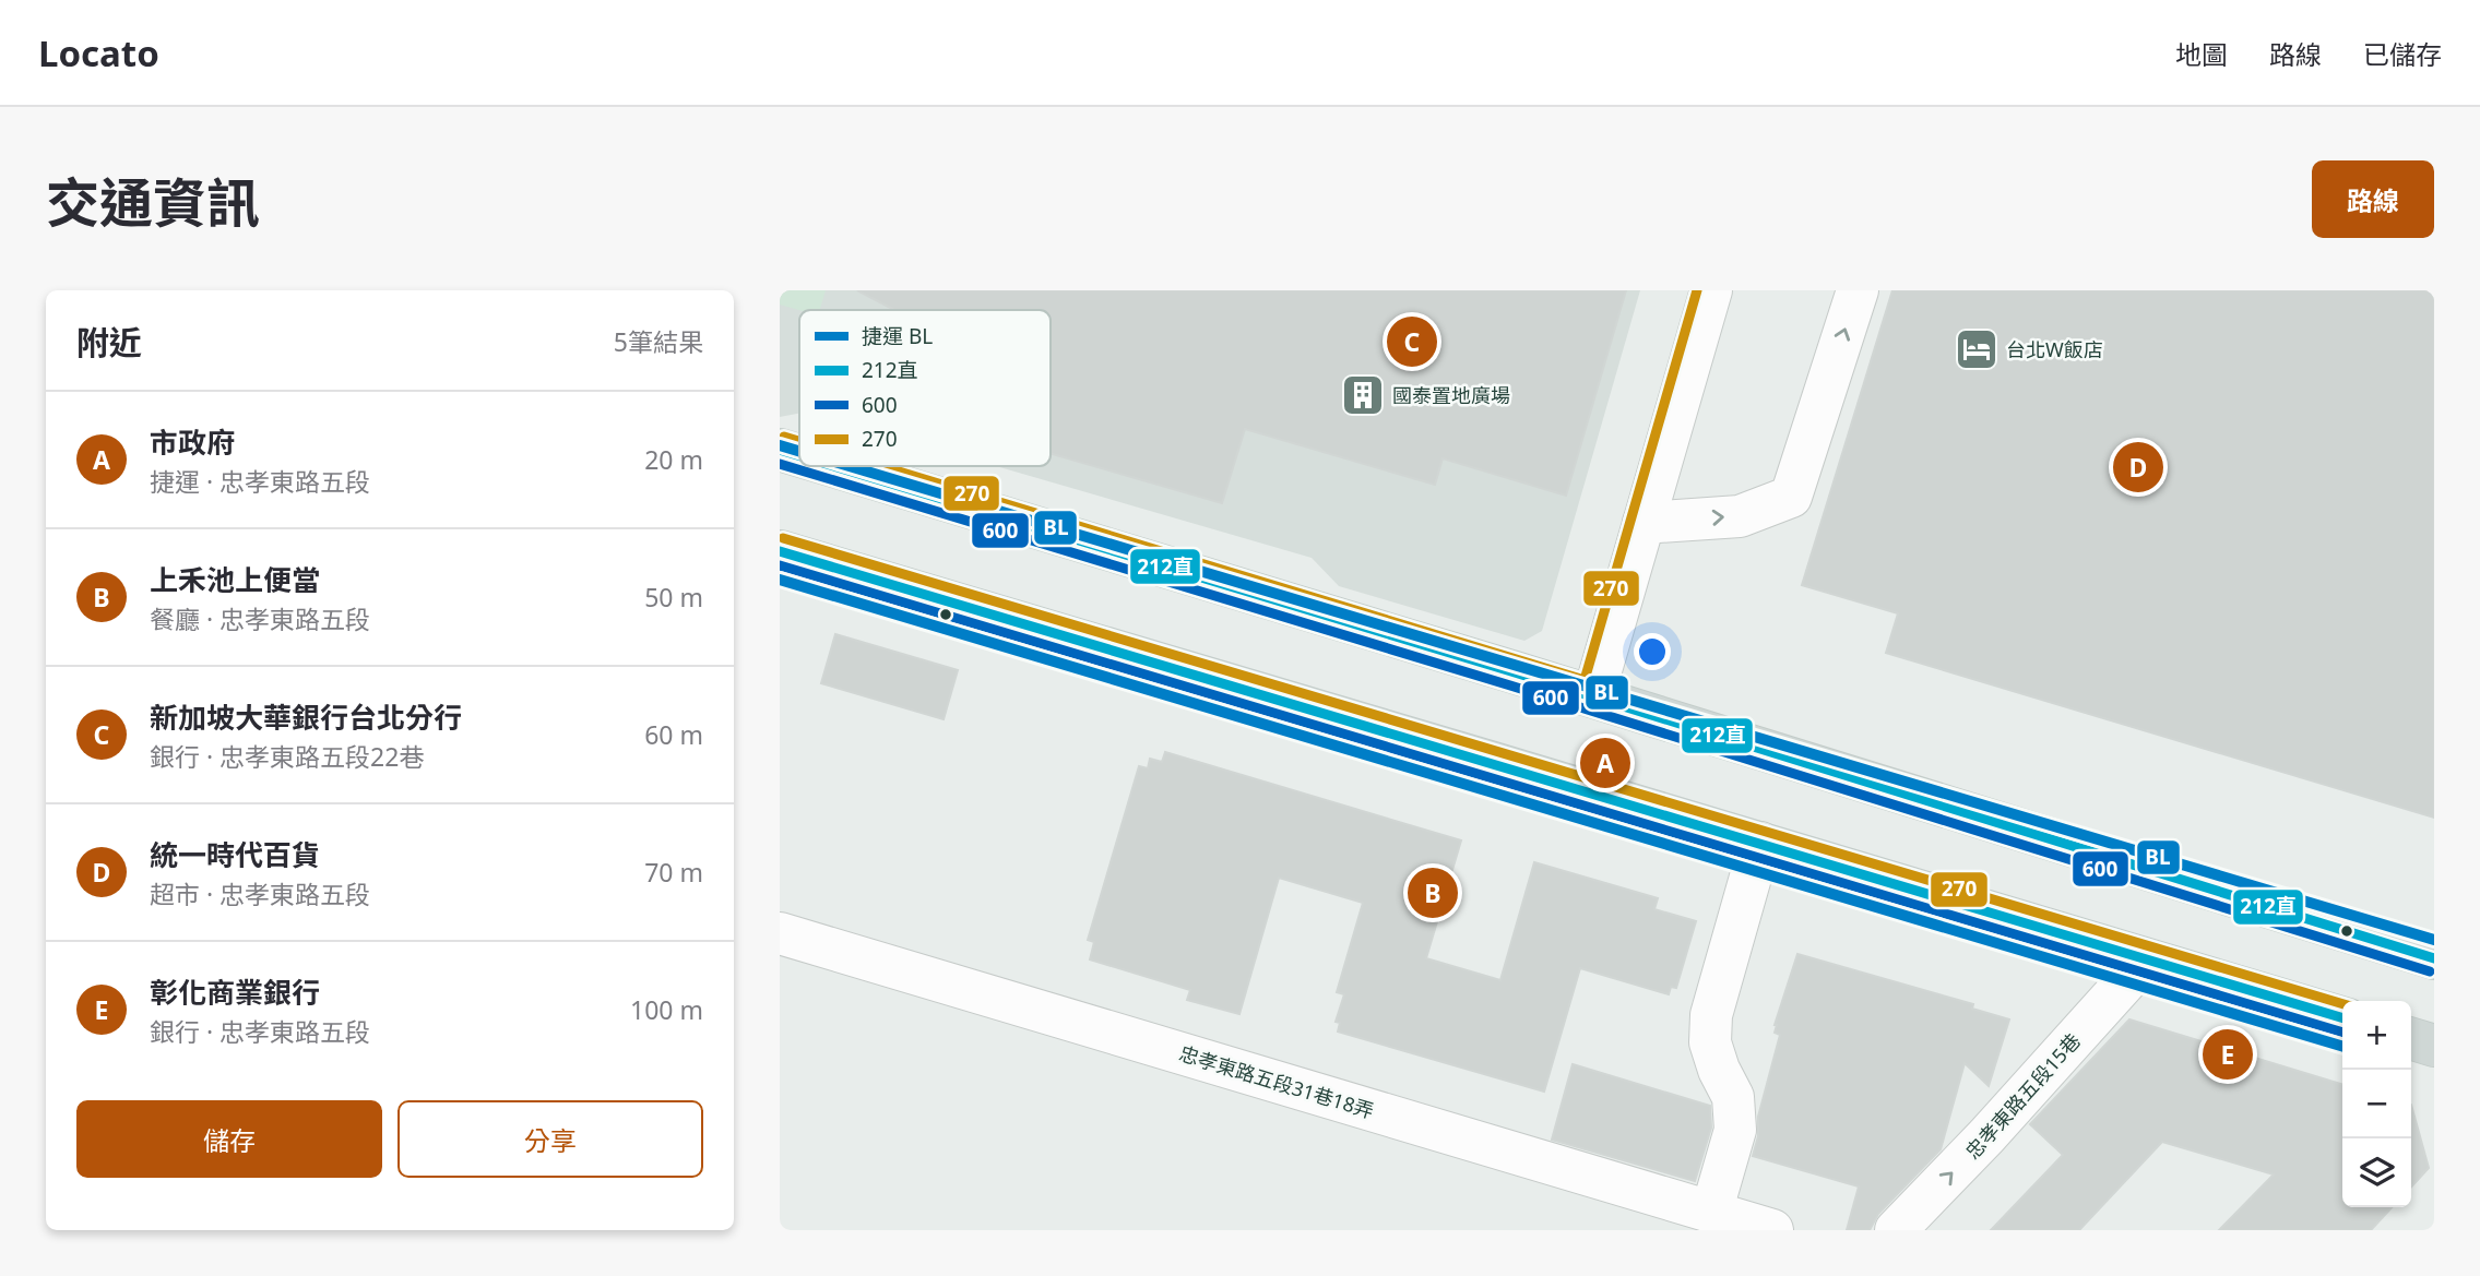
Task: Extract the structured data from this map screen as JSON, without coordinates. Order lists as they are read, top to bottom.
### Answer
{
  "streets": {
    "street": ["忠孝東路五段31巷18弄", "忠孝東路五段15巷"]
  },
  "one_way": ["忠孝東路五段15巷"],
  "places": {
    "hotel": ["台北W飯店"],
    "building": ["國泰置地廣場"]
  },
  "lines": [
    "transit line 270",
    "metro line BL",
    "transit line 212直",
    "transit line 600"
  ],
  "legend": [
    "捷運 BL",
    "212直",
    "600",
    "270"
  ],
  "page": {
    "header": "Locato",
    "nav": ["地圖", "路線", "已儲存"],
    "title": "交通資訊",
    "buttons": [
      "路線",
      ["儲存", "分享"]
    ],
    "heading": ["附近", "5筆結果"],
    "pins": [
      "C",
      "D",
      "A",
      "B",
      "E"
    ],
    "list": [
      {
        "mark": "A",
        "name": "市政府",
        "note": "捷運 · 忠孝東路五段",
        "value": "20 m"
      },
      {
        "mark": "B",
        "name": "上禾池上便當",
        "note": "餐廳 · 忠孝東路五段",
        "value": "50 m"
      },
      {
        "mark": "C",
        "name": "新加坡大華銀行台北分行",
        "note": "銀行 · 忠孝東路五段22巷",
        "value": "60 m"
      },
      {
        "mark": "D",
        "name": "統一時代百貨",
        "note": "超市 · 忠孝東路五段",
        "value": "70 m"
      },
      {
        "mark": "E",
        "name": "彰化商業銀行",
        "note": "銀行 · 忠孝東路五段",
        "value": "100 m"
      }
    ],
    "map_buttons": ["+", "−"]
  }
}
